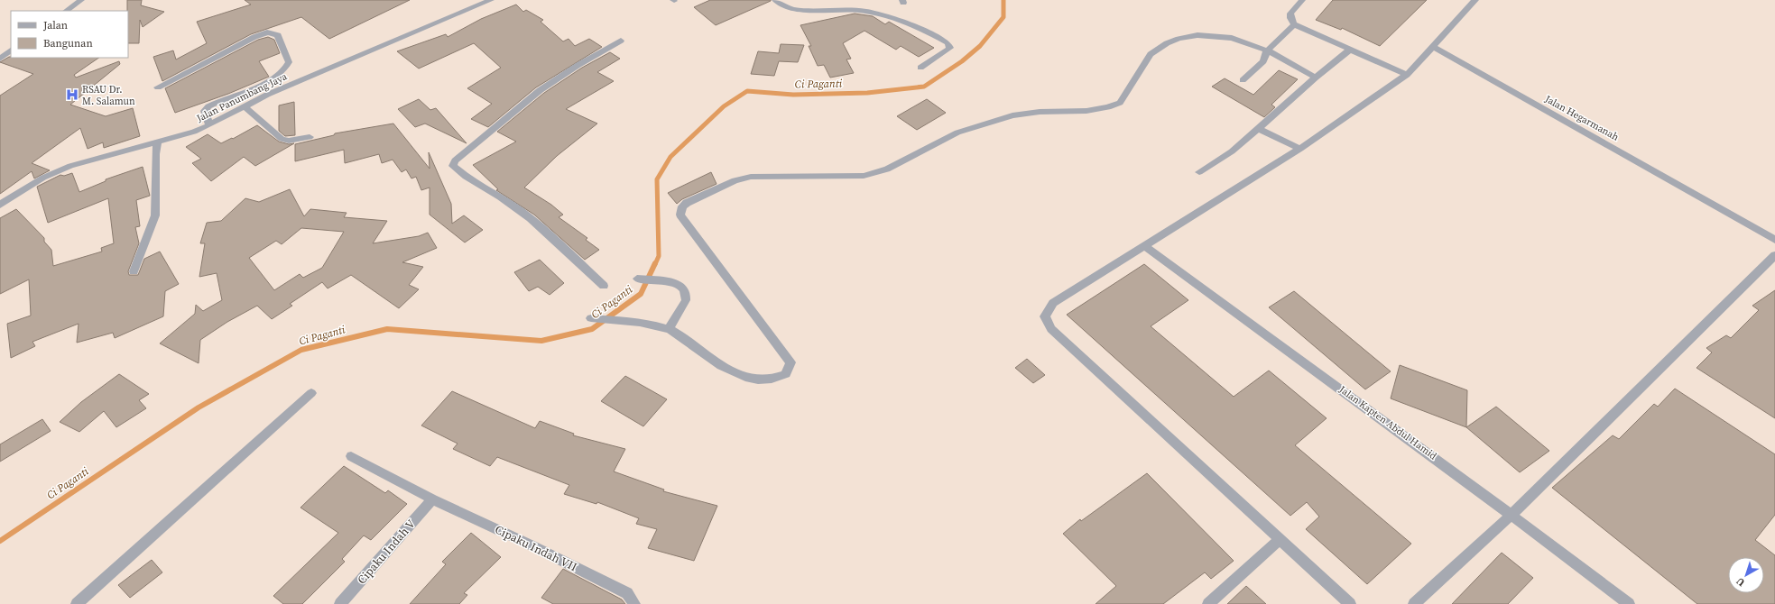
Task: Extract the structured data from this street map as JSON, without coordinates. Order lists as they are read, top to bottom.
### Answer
{
  "streets": {
    "street": [
      "Jalan Panumbang Jaya",
      "Jalan Hegarmanah",
      "Jalan Kapten Abdul Hamid",
      "Cipaku Indah VII",
      "Cipaku Indah V"
    ]
  },
  "crossings": [
    ["Cipaku Indah VII", "Cipaku Indah V"]
  ],
  "water": ["Ci Paganti"],
  "places": {
    "hospital": ["RSAU Dr. M. Salamun"]
  },
  "legend": ["Jalan", "Bangunan"],
  "north": "bottom left"
}
